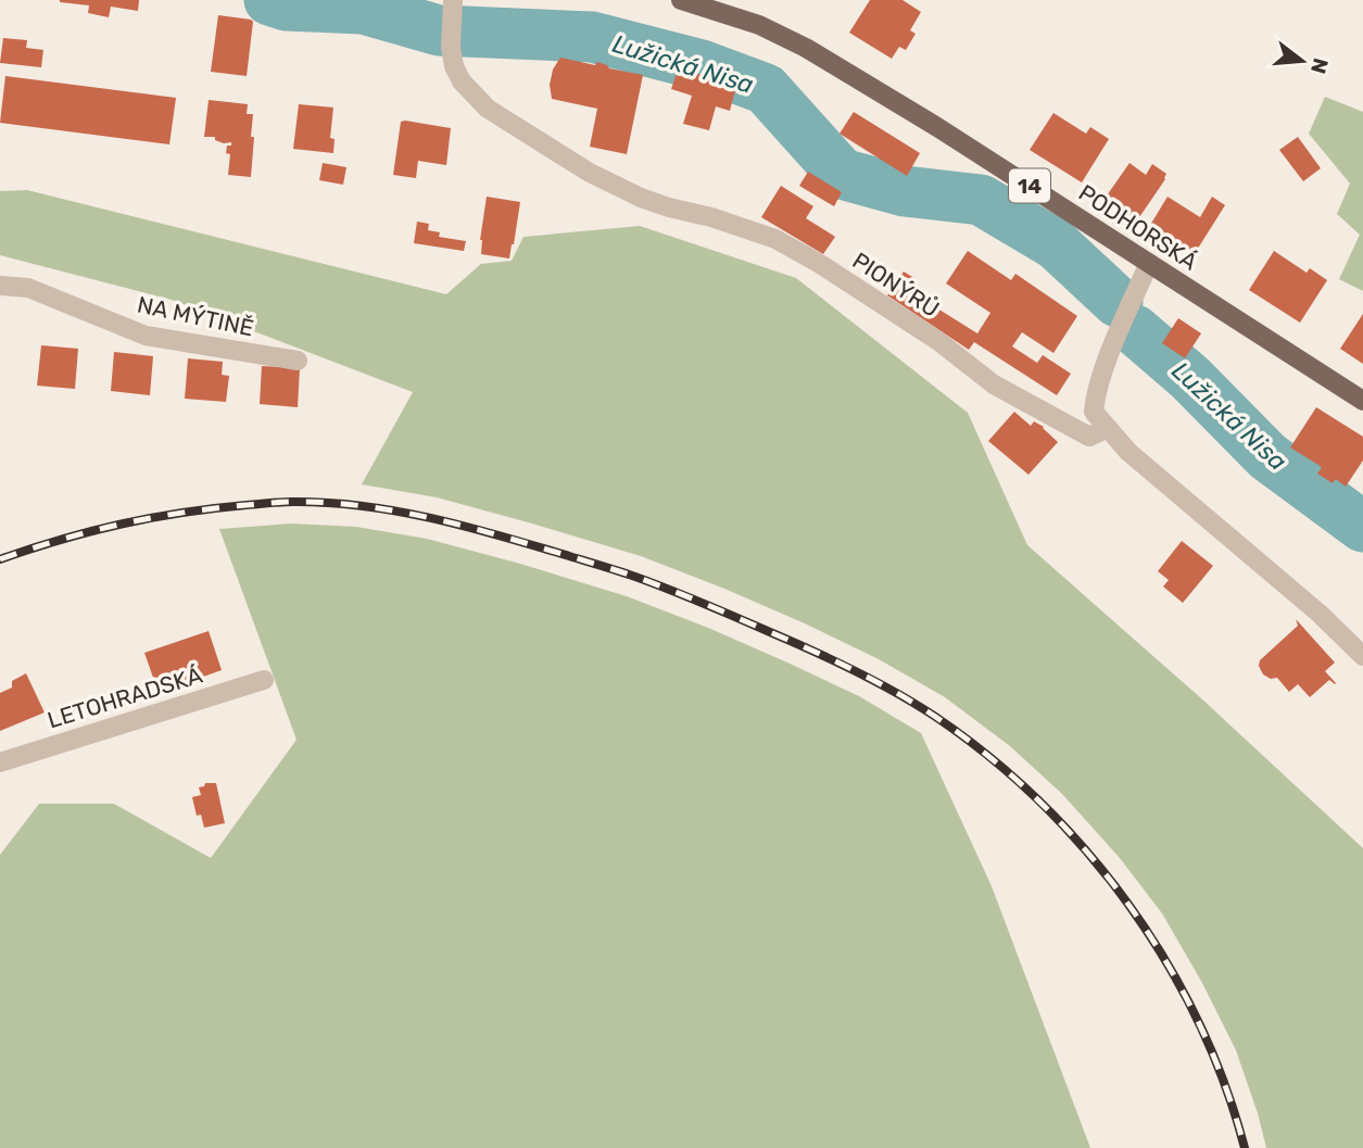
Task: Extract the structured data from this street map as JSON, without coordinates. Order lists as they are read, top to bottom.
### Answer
{
  "streets": {
    "main road": ["14", "PODHORSKÁ"],
    "street": ["PIONÝRŮ", "NA MÝTINĚ", "LETOHRADSKÁ"]
  },
  "water": ["Lužická Nisa"],
  "north": "right"
}
